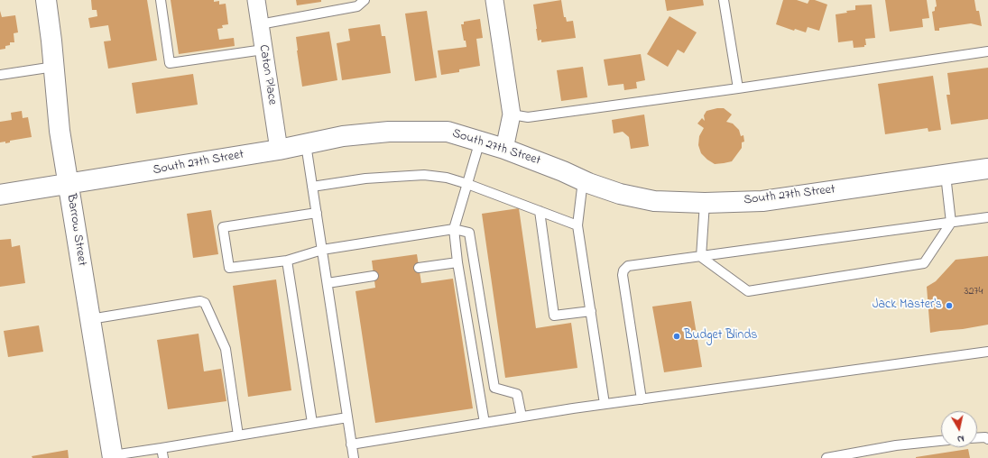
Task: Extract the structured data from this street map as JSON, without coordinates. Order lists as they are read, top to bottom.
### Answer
{
  "streets": {
    "main road": ["South 27th Street", "Barrow Street"],
    "street": ["Caton Place"]
  },
  "crossings": [
    ["Caton Place", "South 27th Street"],
    ["South 27th Street", "Barrow Street"]
  ],
  "places": ["Jack Master's", "Budget Blinds"],
  "house_numbers": ["3274"],
  "north": "bottom"
}
